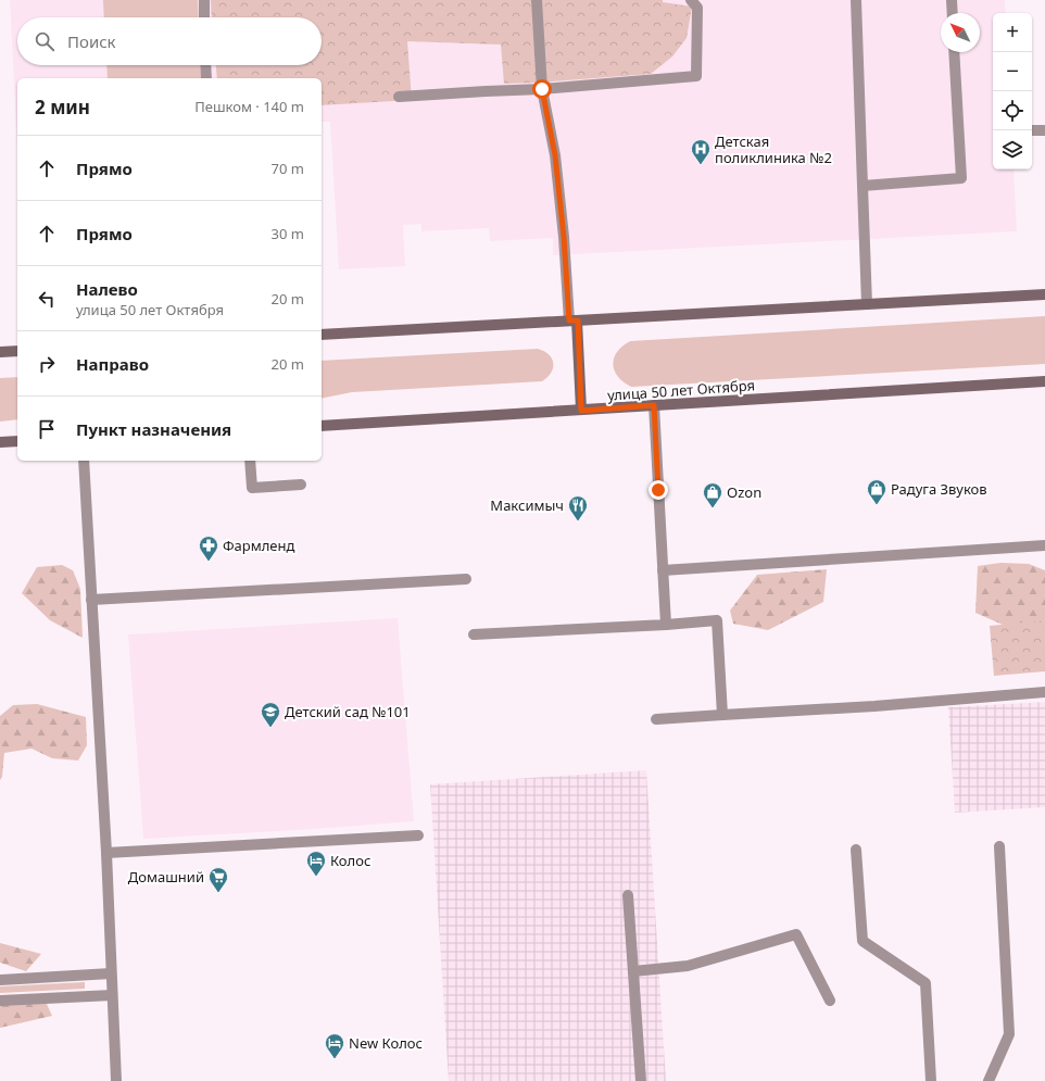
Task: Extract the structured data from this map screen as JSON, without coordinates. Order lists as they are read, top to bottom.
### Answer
{
  "streets": {
    "main road": ["улица 50 лет Октября"]
  },
  "places": {
    "hospital": ["Детская поликлиника №2"],
    "shop": ["Радуга Звуков", "Ozon"],
    "restaurant": ["Максимыч"],
    "pharmacy": ["Фармленд"],
    "school or university": ["Детский сад №101"],
    "hotel": ["Колос", "New Колос"],
    "supermarket": ["Домашний"]
  },
  "north": "top left",
  "page": {
    "map_buttons": ["+", "−"],
    "search": "Поиск",
    "heading": ["2 мин", "Пешком · 140 m"],
    "list": [
      ["Прямо", "70 m"],
      ["Прямо", "30 m"],
      ["Налево", "улица 50 лет Октября", "20 m"],
      ["Направо", "20 m"],
      "Пункт назначения"
    ]
  }
}
